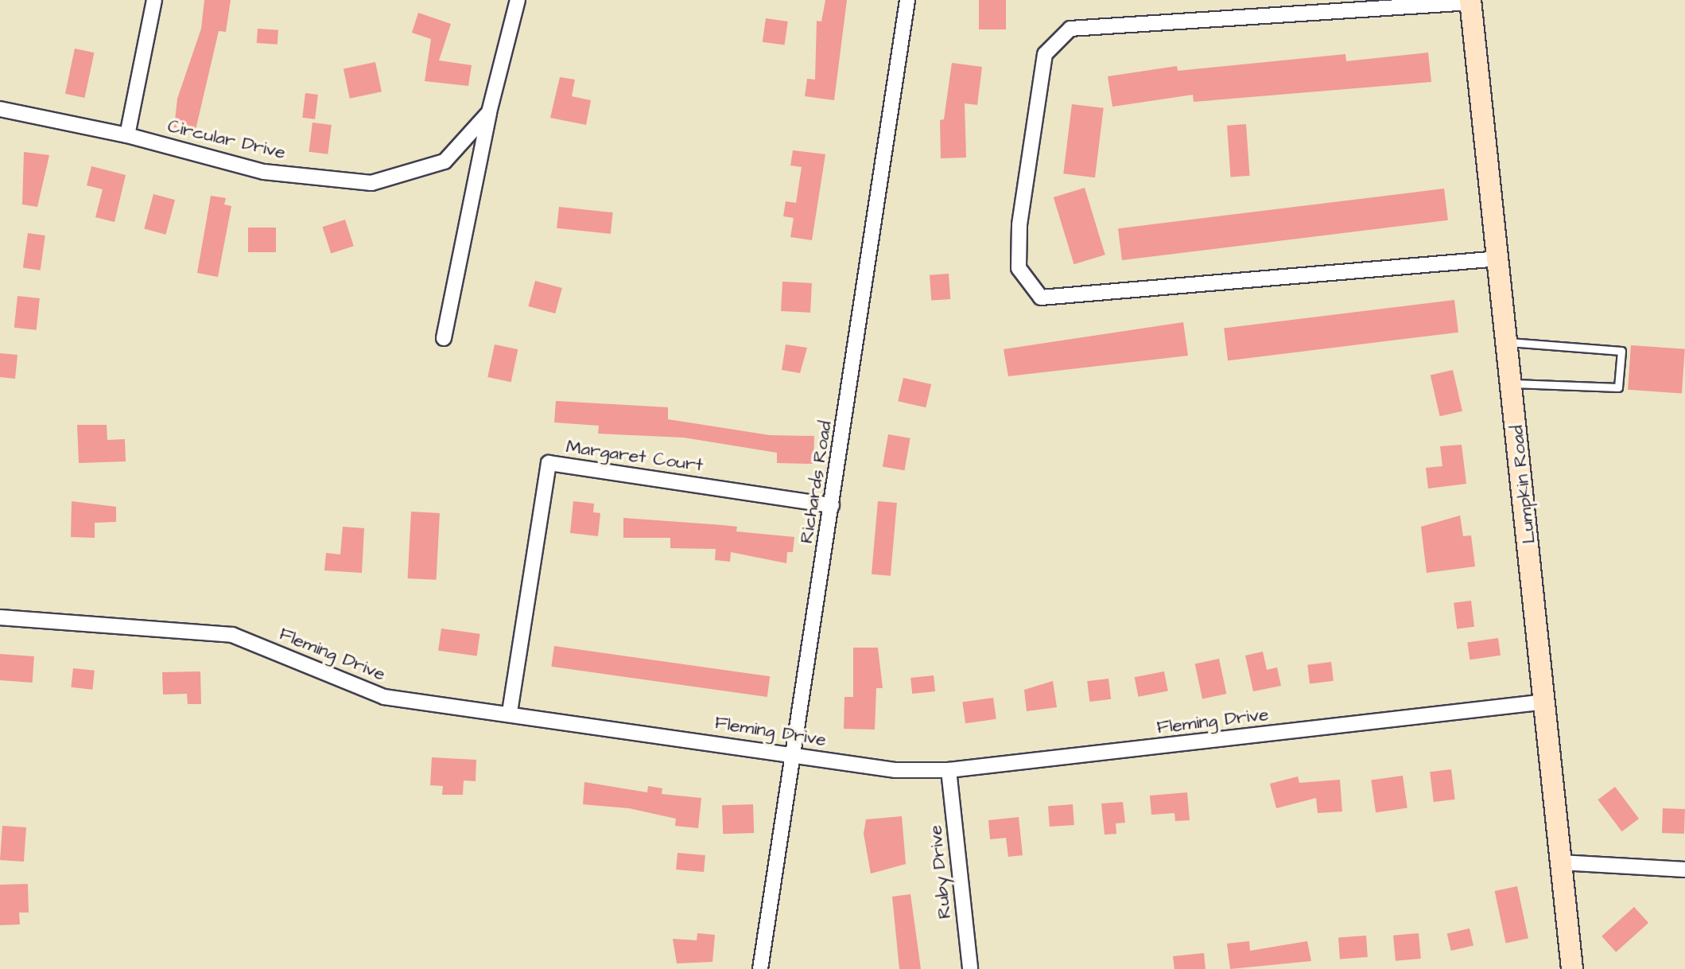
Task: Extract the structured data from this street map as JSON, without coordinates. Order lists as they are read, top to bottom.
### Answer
{
  "streets": {
    "main road": ["Lumpkin Road"],
    "street": [
      "Circular Drive",
      "Margaret Court",
      "Richards Road",
      "Fleming Drive",
      "Ruby Drive"
    ]
  },
  "crossings": [
    ["Margaret Court", "Richards Road"],
    ["Margaret Court", "Fleming Drive"],
    ["Richards Road", "Fleming Drive"],
    ["Lumpkin Road", "Fleming Drive"],
    ["Fleming Drive", "Ruby Drive"]
  ]
}
